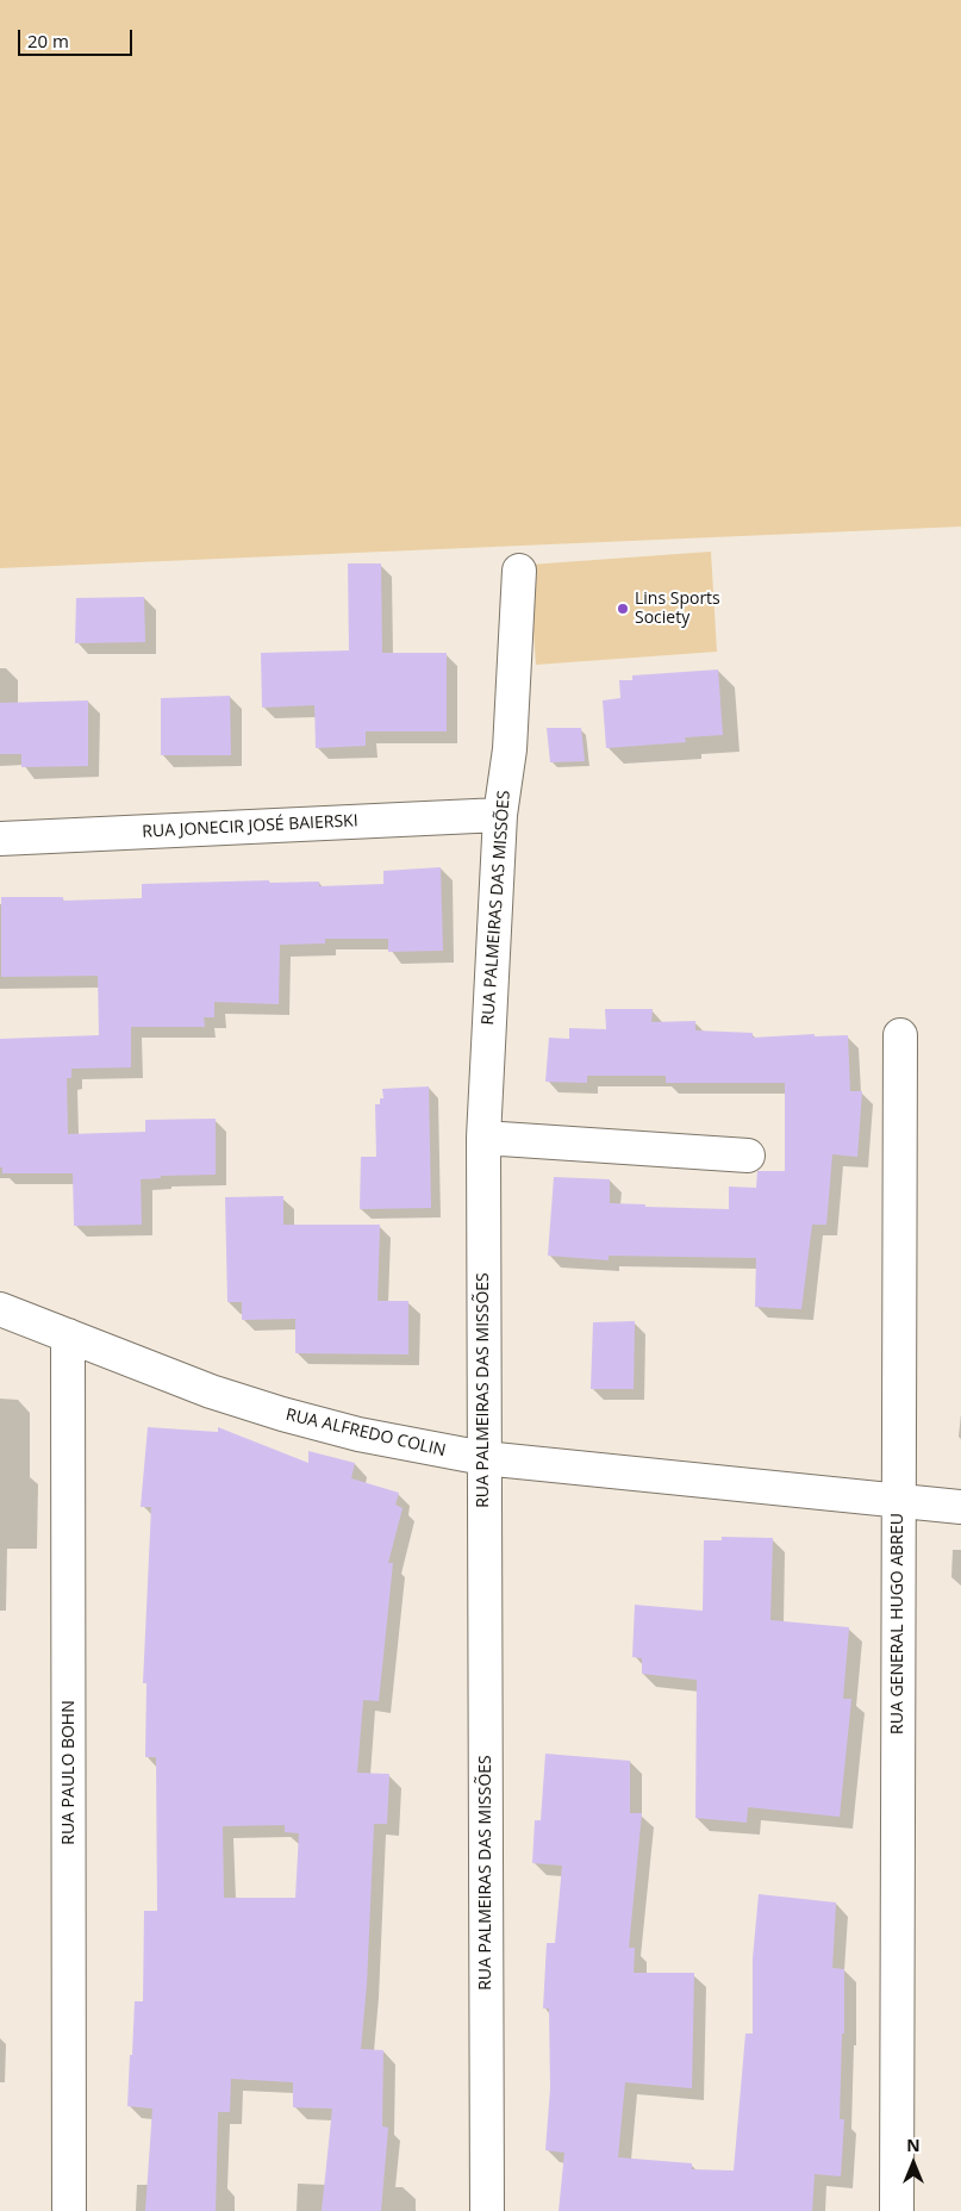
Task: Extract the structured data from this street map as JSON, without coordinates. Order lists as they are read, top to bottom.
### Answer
{
  "streets": {
    "street": [
      "RUA JONECIR JOSÉ BAIERSKI",
      "RUA PALMEIRAS DAS MISSÕES",
      "RUA ALFREDO COLIN",
      "RUA GENERAL HUGO ABREU",
      "RUA PAULO BOHN"
    ]
  },
  "crossings": [
    ["RUA JONECIR JOSÉ BAIERSKI", "RUA PALMEIRAS DAS MISSÕES"],
    ["RUA PALMEIRAS DAS MISSÕES", "RUA ALFREDO COLIN"],
    ["RUA ALFREDO COLIN", "RUA GENERAL HUGO ABREU"],
    ["RUA ALFREDO COLIN", "RUA PAULO BOHN"]
  ],
  "places": ["Lins Sports Society"],
  "scale_bar": "20 m",
  "north": "top"
}
